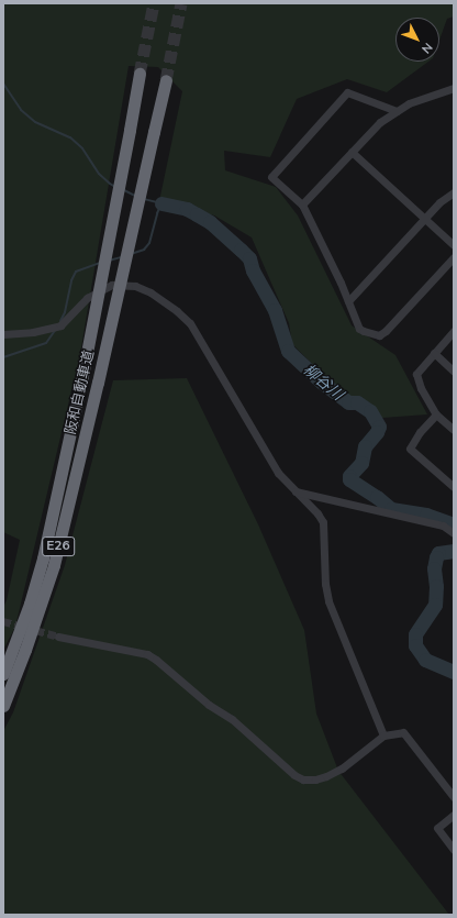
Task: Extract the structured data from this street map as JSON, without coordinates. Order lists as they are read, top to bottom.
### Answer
{
  "streets": {
    "highway": ["阪和自動車道", "E26"]
  },
  "water": ["柳谷川"],
  "north": "bottom right"
}
